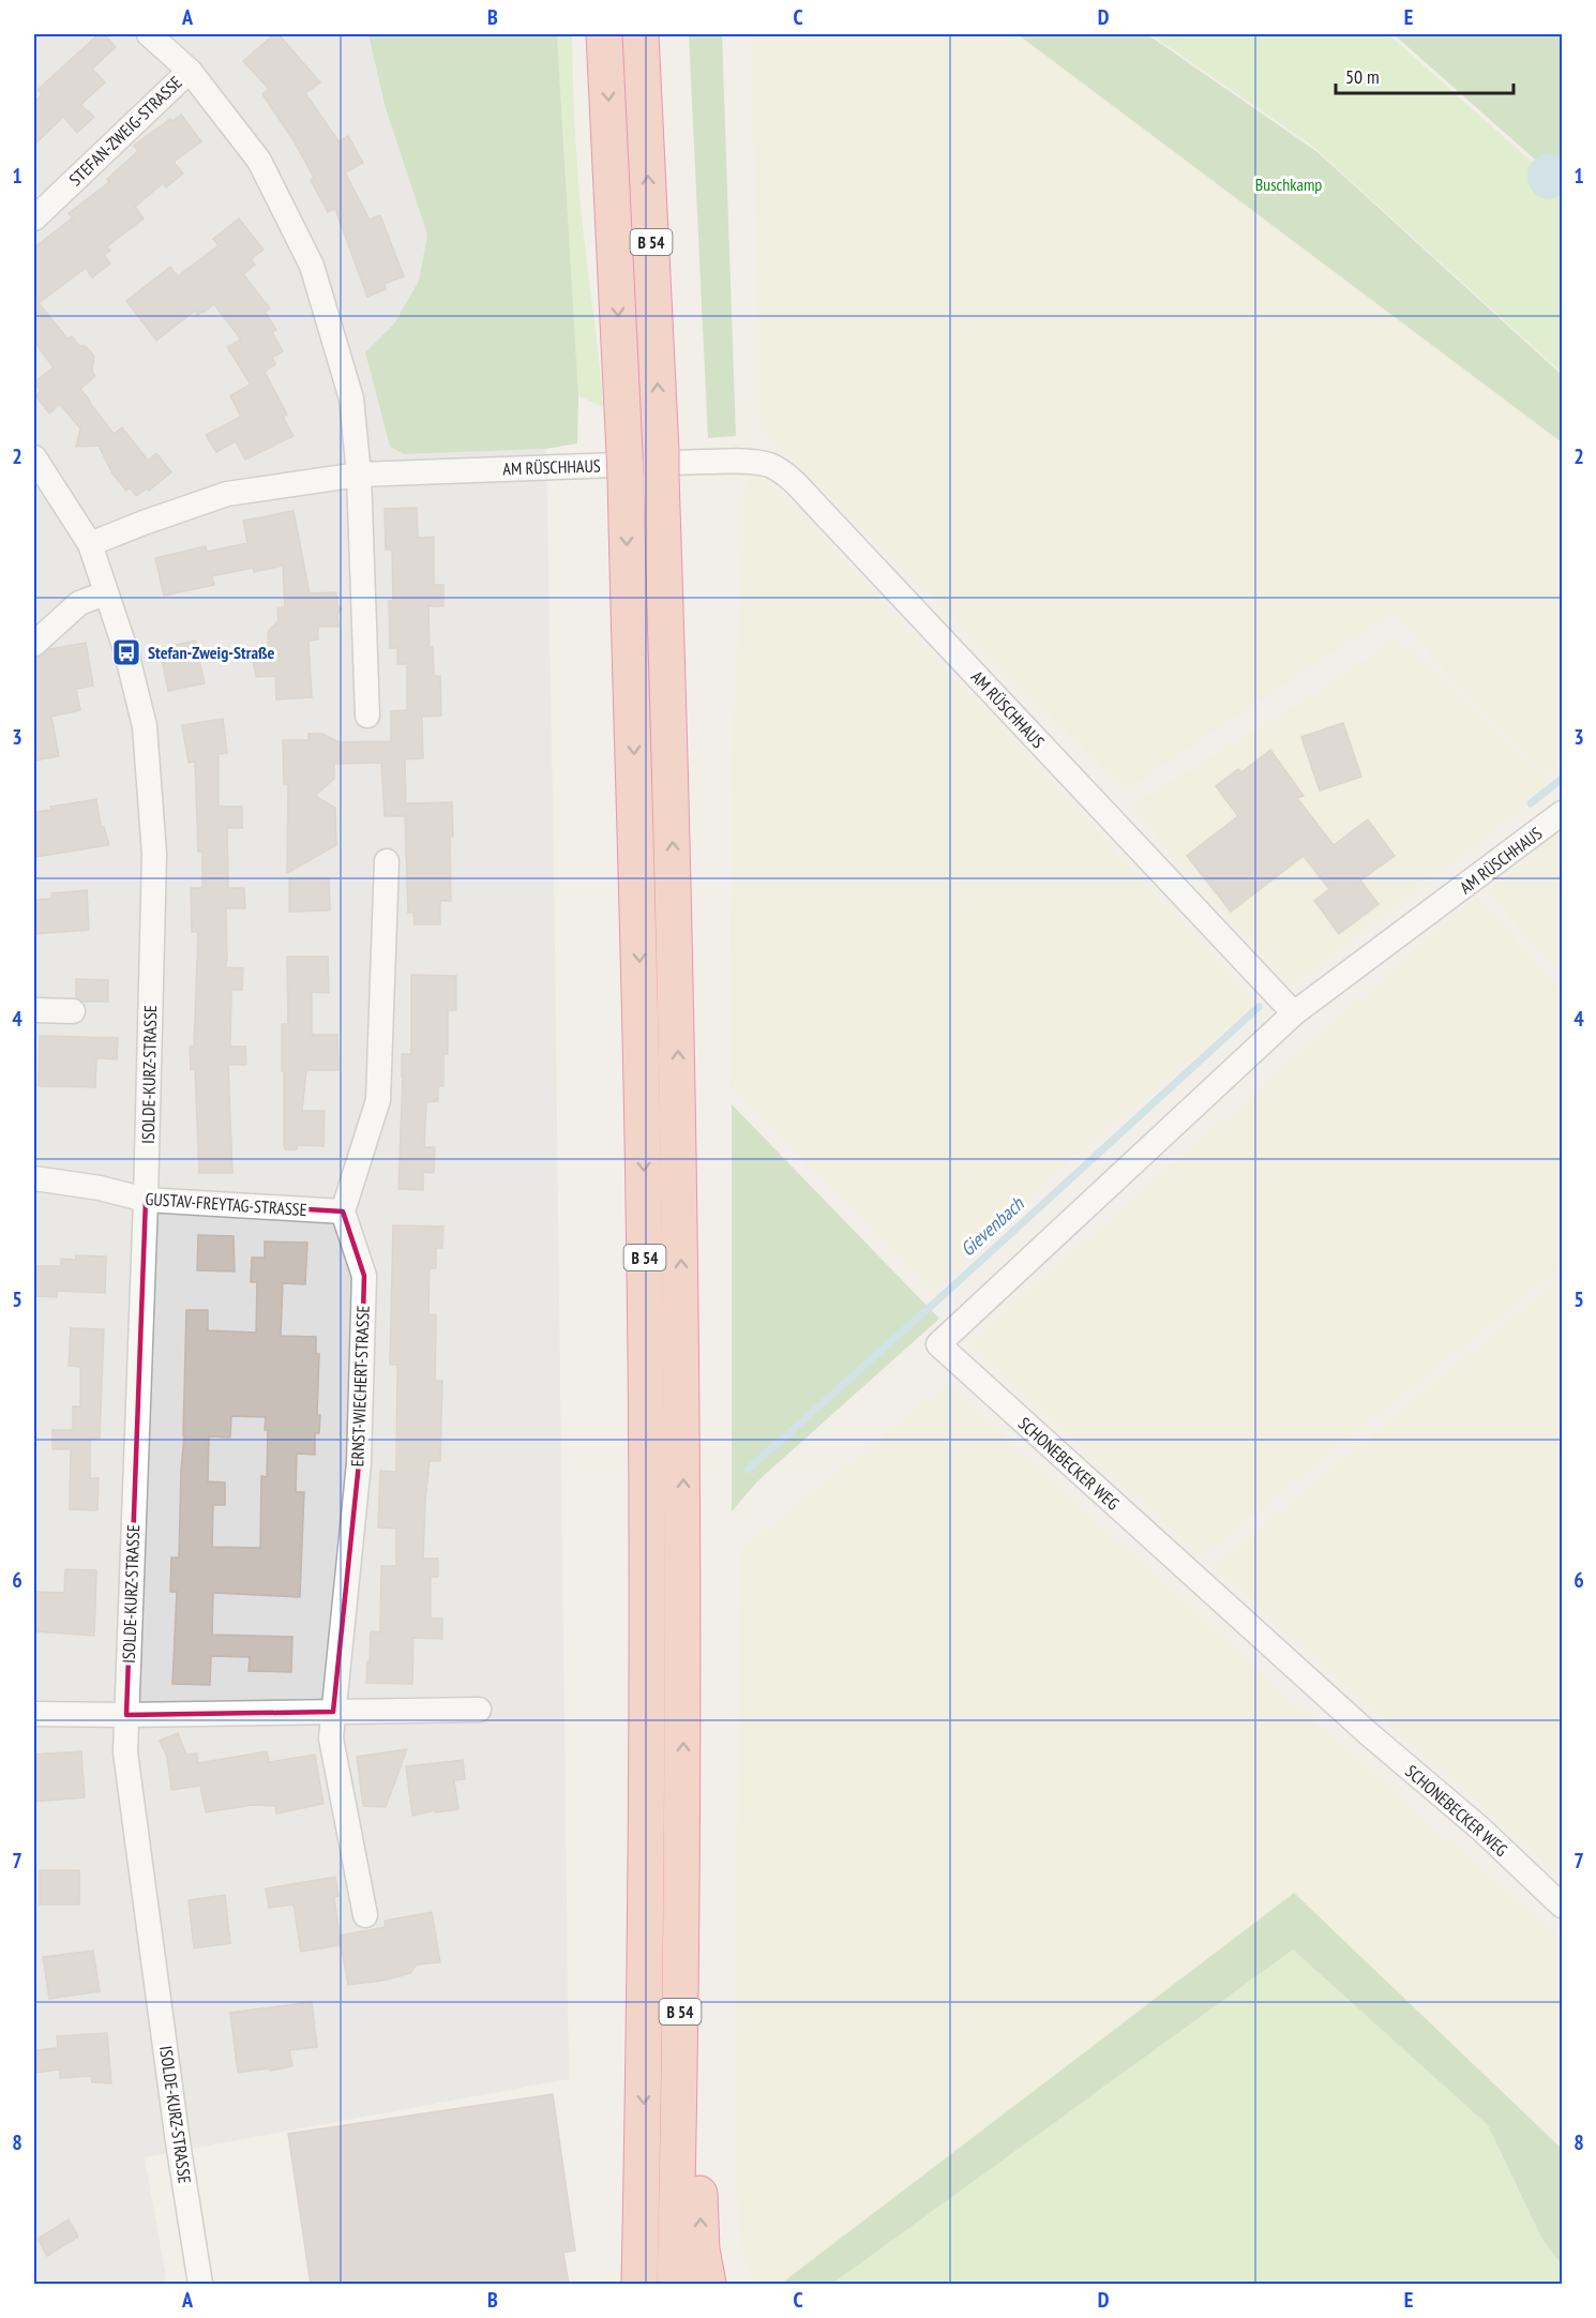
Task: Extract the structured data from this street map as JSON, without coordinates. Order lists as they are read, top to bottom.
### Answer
{
  "streets": {
    "highway": ["B 54"],
    "street": [
      "STEFAN-ZWEIG-STRASSE",
      "AM RÜSCHHAUS",
      "ISOLDE-KURZ-STRASSE",
      "GUSTAV-FREYTAG-STRASSE",
      "ERNST-WIECHERT-STRASSE",
      "SCHONEBECKER WEG"
    ]
  },
  "crossings": [
    ["STEFAN-ZWEIG-STRASSE", "AM RÜSCHHAUS"],
    ["AM RÜSCHHAUS", "ISOLDE-KURZ-STRASSE"],
    ["AM RÜSCHHAUS", "SCHONEBECKER WEG"],
    ["ISOLDE-KURZ-STRASSE", "GUSTAV-FREYTAG-STRASSE"],
    ["GUSTAV-FREYTAG-STRASSE", "ERNST-WIECHERT-STRASSE"]
  ],
  "water": ["Gievenbach"],
  "parks": ["Buschkamp"],
  "places": {
    "bus stop": ["Stefan-Zweig-Straße"]
  },
  "scale_bar": "50 m",
  "grid": {
    "columns": [
      "A",
      "B",
      "C",
      "D",
      "E"
    ],
    "rows": [
      "1",
      "2",
      "3",
      "4",
      "5",
      "6",
      "7",
      "8"
    ]
  }
}
